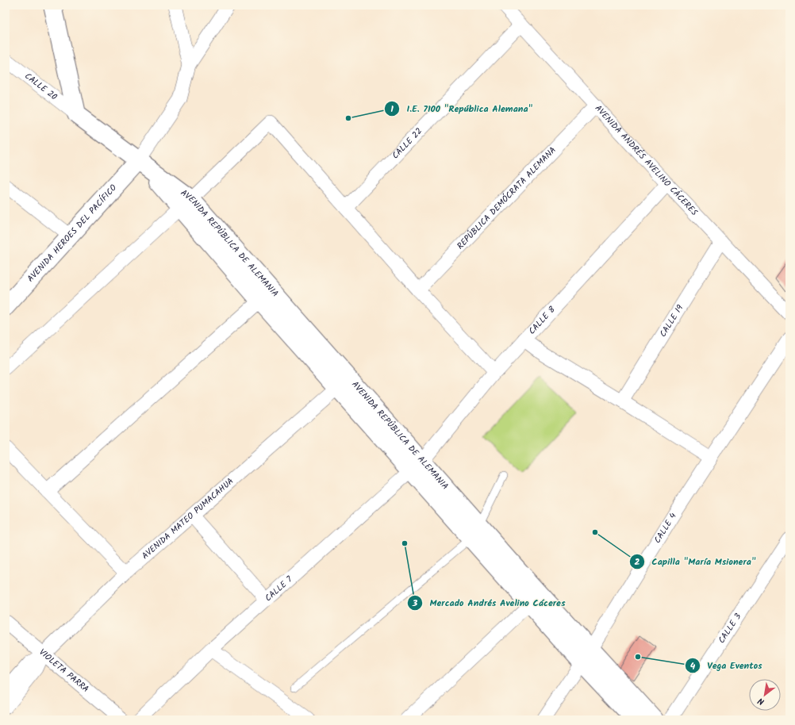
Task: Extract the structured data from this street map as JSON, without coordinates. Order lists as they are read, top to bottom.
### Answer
{
  "streets": {
    "street": [
      "CALLE 20",
      "CALLE 22",
      "AVENIDA ANDRÉS AVELINO CÁCERES",
      "REPÚBLICA DEMÓCRATA ALEMANA",
      "AVENIDA HEROES DEL PACÍFICO",
      "AVENIDA REPÚBLICA DE ALEMANIA",
      "CALLE 8",
      "CALLE 19",
      "AVENIDA MATEO PUMACAHUA",
      "CALLE 4",
      "CALLE 7",
      "CALLE 3",
      "VIOLETA PARRA"
    ]
  },
  "crossings": [
    ["CALLE 20", "AVENIDA REPÚBLICA DE ALEMANIA"],
    ["CALLE 22", "AVENIDA ANDRÉS AVELINO CÁCERES"],
    ["AVENIDA ANDRÉS AVELINO CÁCERES", "REPÚBLICA DEMÓCRATA ALEMANA"],
    ["AVENIDA ANDRÉS AVELINO CÁCERES", "CALLE 8"],
    ["AVENIDA ANDRÉS AVELINO CÁCERES", "CALLE 19"],
    ["AVENIDA HEROES DEL PACÍFICO", "AVENIDA REPÚBLICA DE ALEMANIA"],
    ["AVENIDA REPÚBLICA DE ALEMANIA", "CALLE 8"],
    ["AVENIDA REPÚBLICA DE ALEMANIA", "AVENIDA MATEO PUMACAHUA"],
    ["AVENIDA REPÚBLICA DE ALEMANIA", "CALLE 4"],
    ["AVENIDA REPÚBLICA DE ALEMANIA", "CALLE 7"],
    ["CALLE 8", "CALLE 7"],
    ["AVENIDA MATEO PUMACAHUA", "VIOLETA PARRA"]
  ],
  "places": [
    "I.E. 7100 \"República Alemana\"",
    "Capilla \"María Msionera\"",
    "Mercado Andrés Avelino Cáceres",
    "Vega Eventos"
  ],
  "north": "bottom left"
}
